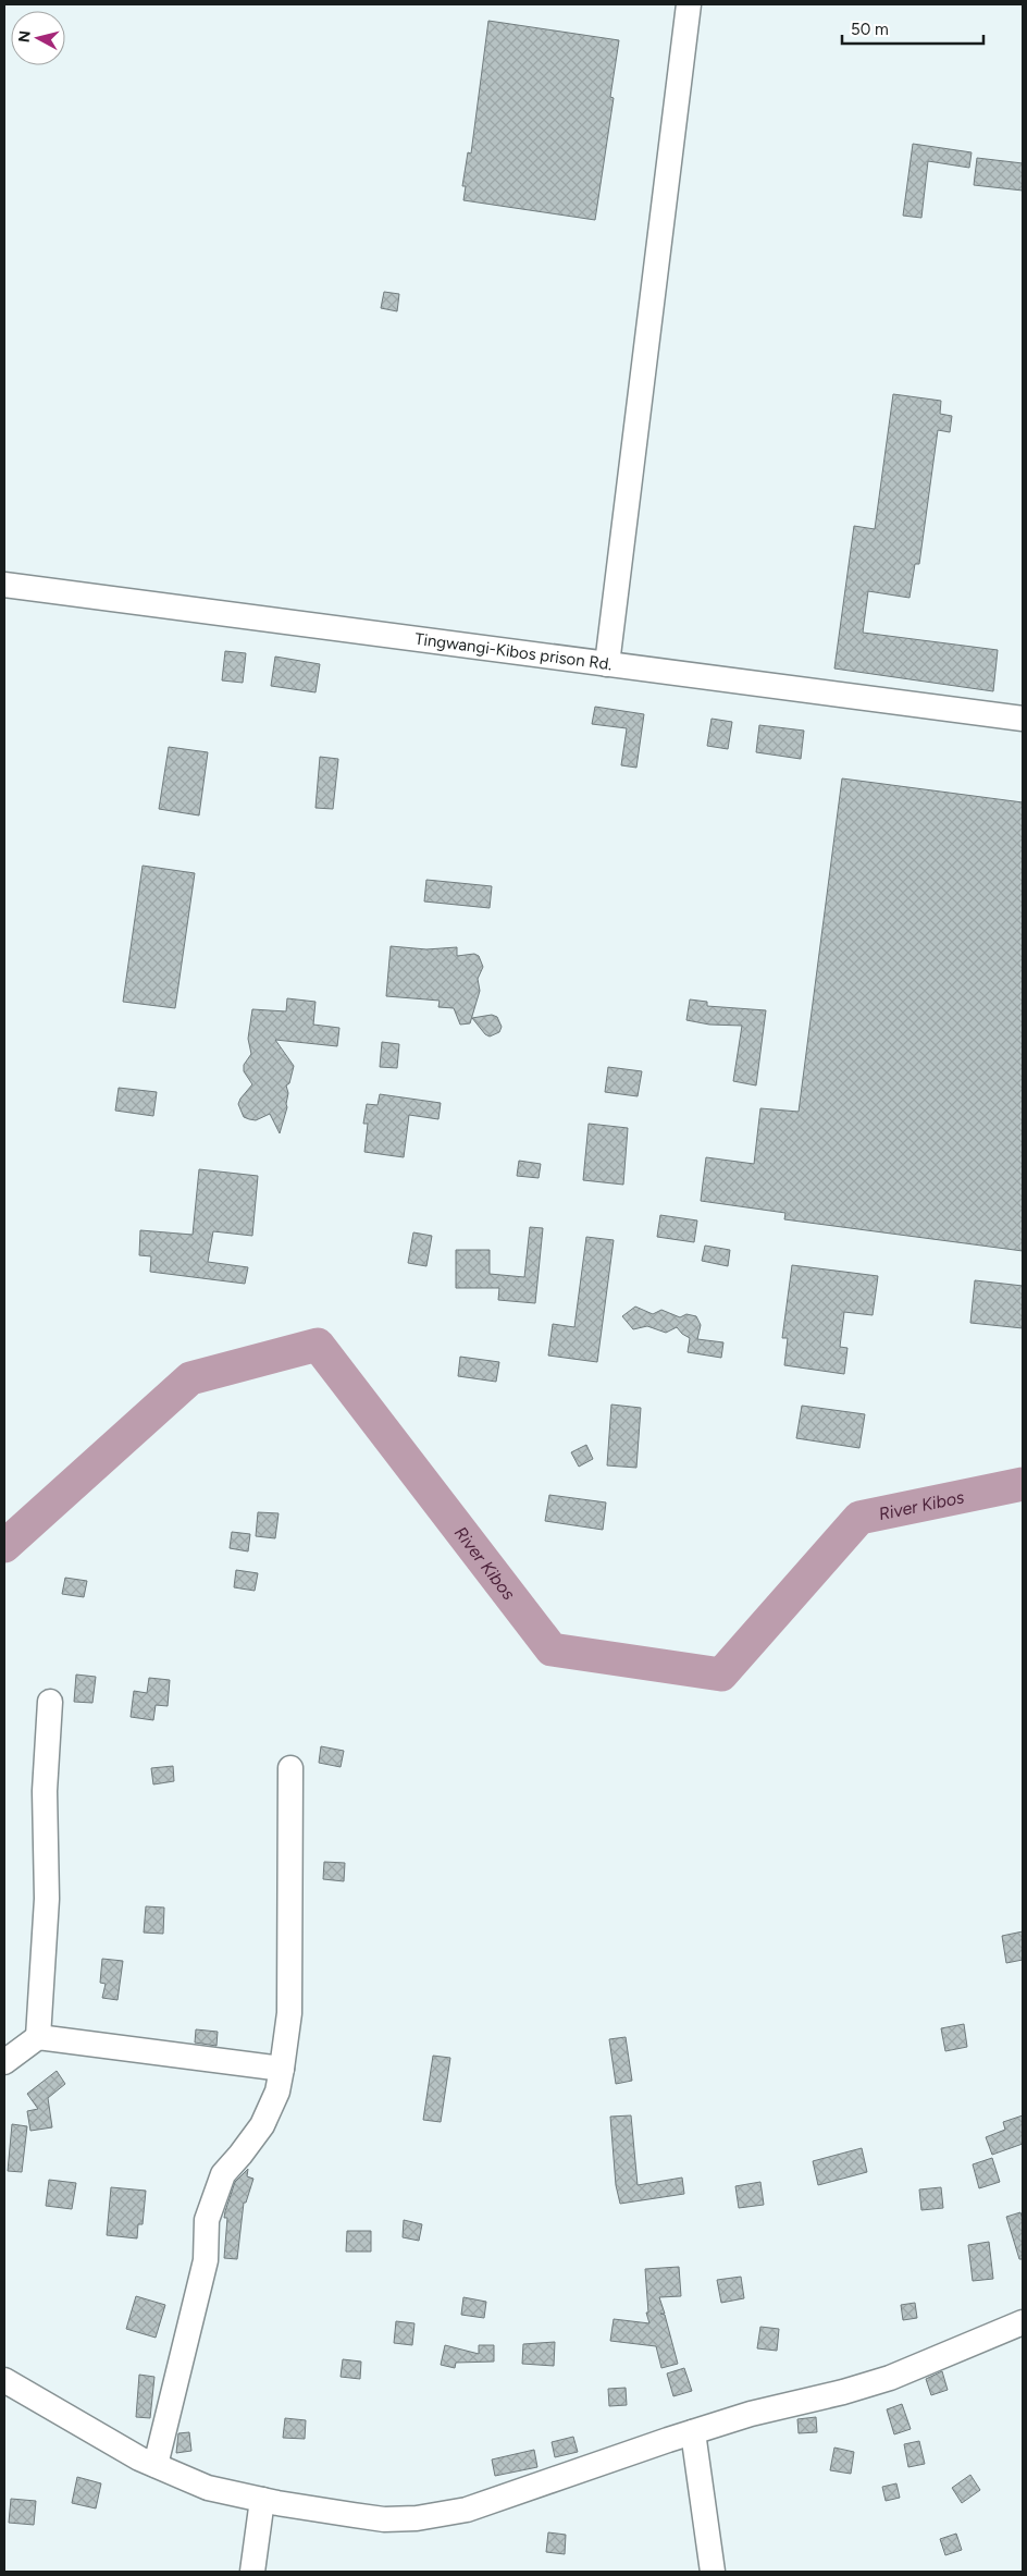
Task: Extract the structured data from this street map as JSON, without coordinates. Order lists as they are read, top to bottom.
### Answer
{
  "streets": {
    "street": ["Tingwangi-Kibos prison Rd."]
  },
  "water": ["River Kibos"],
  "scale_bar": "50 m",
  "north": "left"
}
